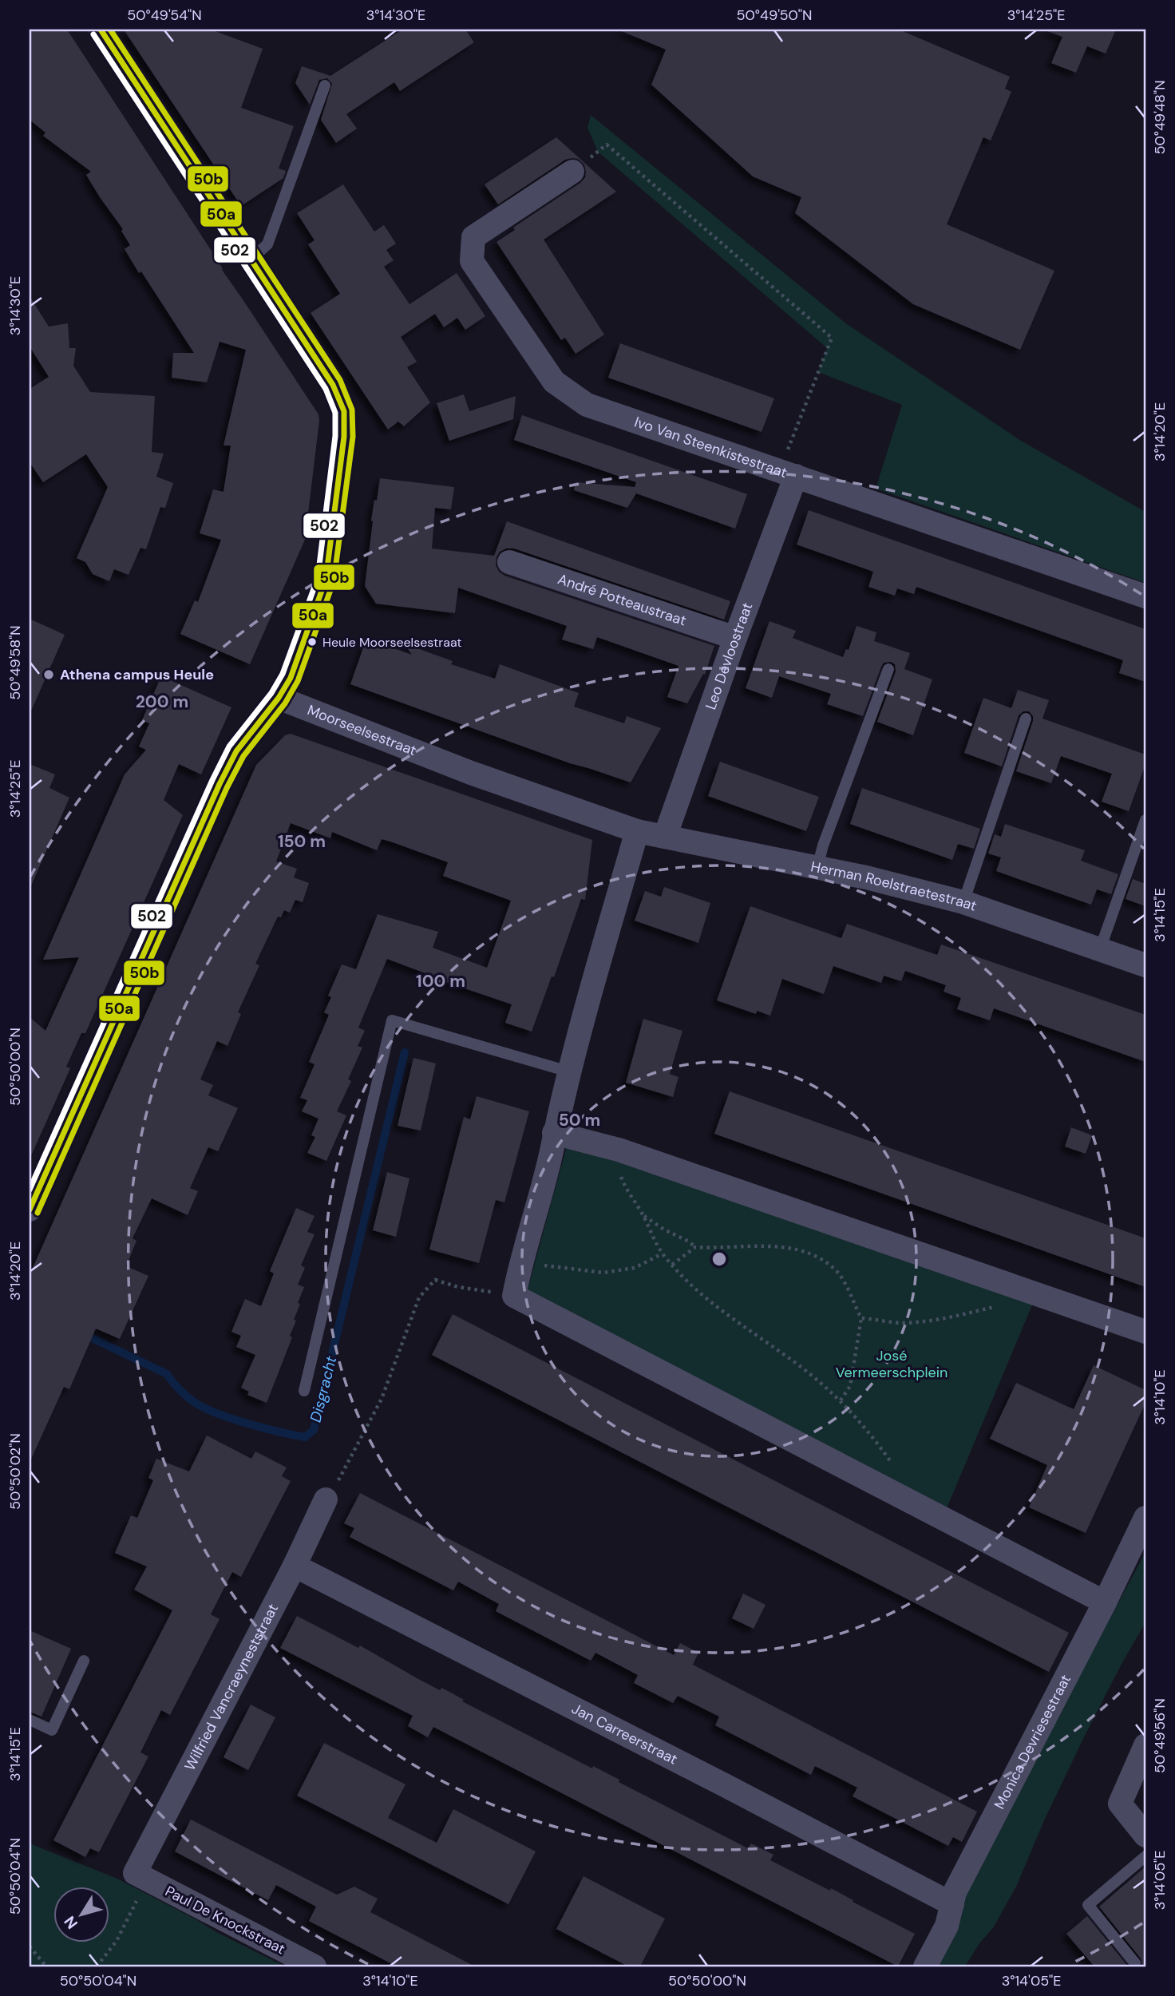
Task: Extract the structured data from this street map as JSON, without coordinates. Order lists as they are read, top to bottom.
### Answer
{
  "streets": {
    "street": [
      "Ivo Van Steenkistestraat",
      "André Potteaustraat",
      "Leo Devloostraat",
      "Moorseelsestraat",
      "Herman Roelstraetestraat",
      "Wilfried Vancraeyneststraat",
      "Jan Carreerstraat",
      "Monica Devriesestraat",
      "Paul De Knockstraat"
    ]
  },
  "crossings": [
    ["Ivo Van Steenkistestraat", "Leo Devloostraat"],
    ["André Potteaustraat", "Leo Devloostraat"],
    ["Leo Devloostraat", "Herman Roelstraetestraat"],
    ["Moorseelsestraat", "Herman Roelstraetestraat"],
    ["Wilfried Vancraeyneststraat", "Jan Carreerstraat"],
    ["Wilfried Vancraeyneststraat", "Paul De Knockstraat"],
    ["Jan Carreerstraat", "Monica Devriesestraat"]
  ],
  "water": ["Disgracht"],
  "parks": ["José Vermeerschplein"],
  "places": ["Heule Moorseelsestraat", "Athena campus Heule"],
  "lines": ["transit line 50a", "transit line 50b", "transit line 502"],
  "north": "bottom left",
  "coordinates": [
    "50°49'54\"N",
    "3°14'30\"E",
    "50°49'50\"N",
    "3°14'25\"E",
    "50°49'48\"N",
    "3°14'20\"E",
    "50°49'58\"N",
    "3°14'15\"E",
    "50°50'00\"N",
    "3°14'10\"E",
    "50°50'02\"N",
    "50°49'56\"N",
    "50°50'04\"N",
    "3°14'05\"E"
  ],
  "rings": [
    "200 m",
    "150 m",
    "100 m",
    "50 m"
  ]
}
